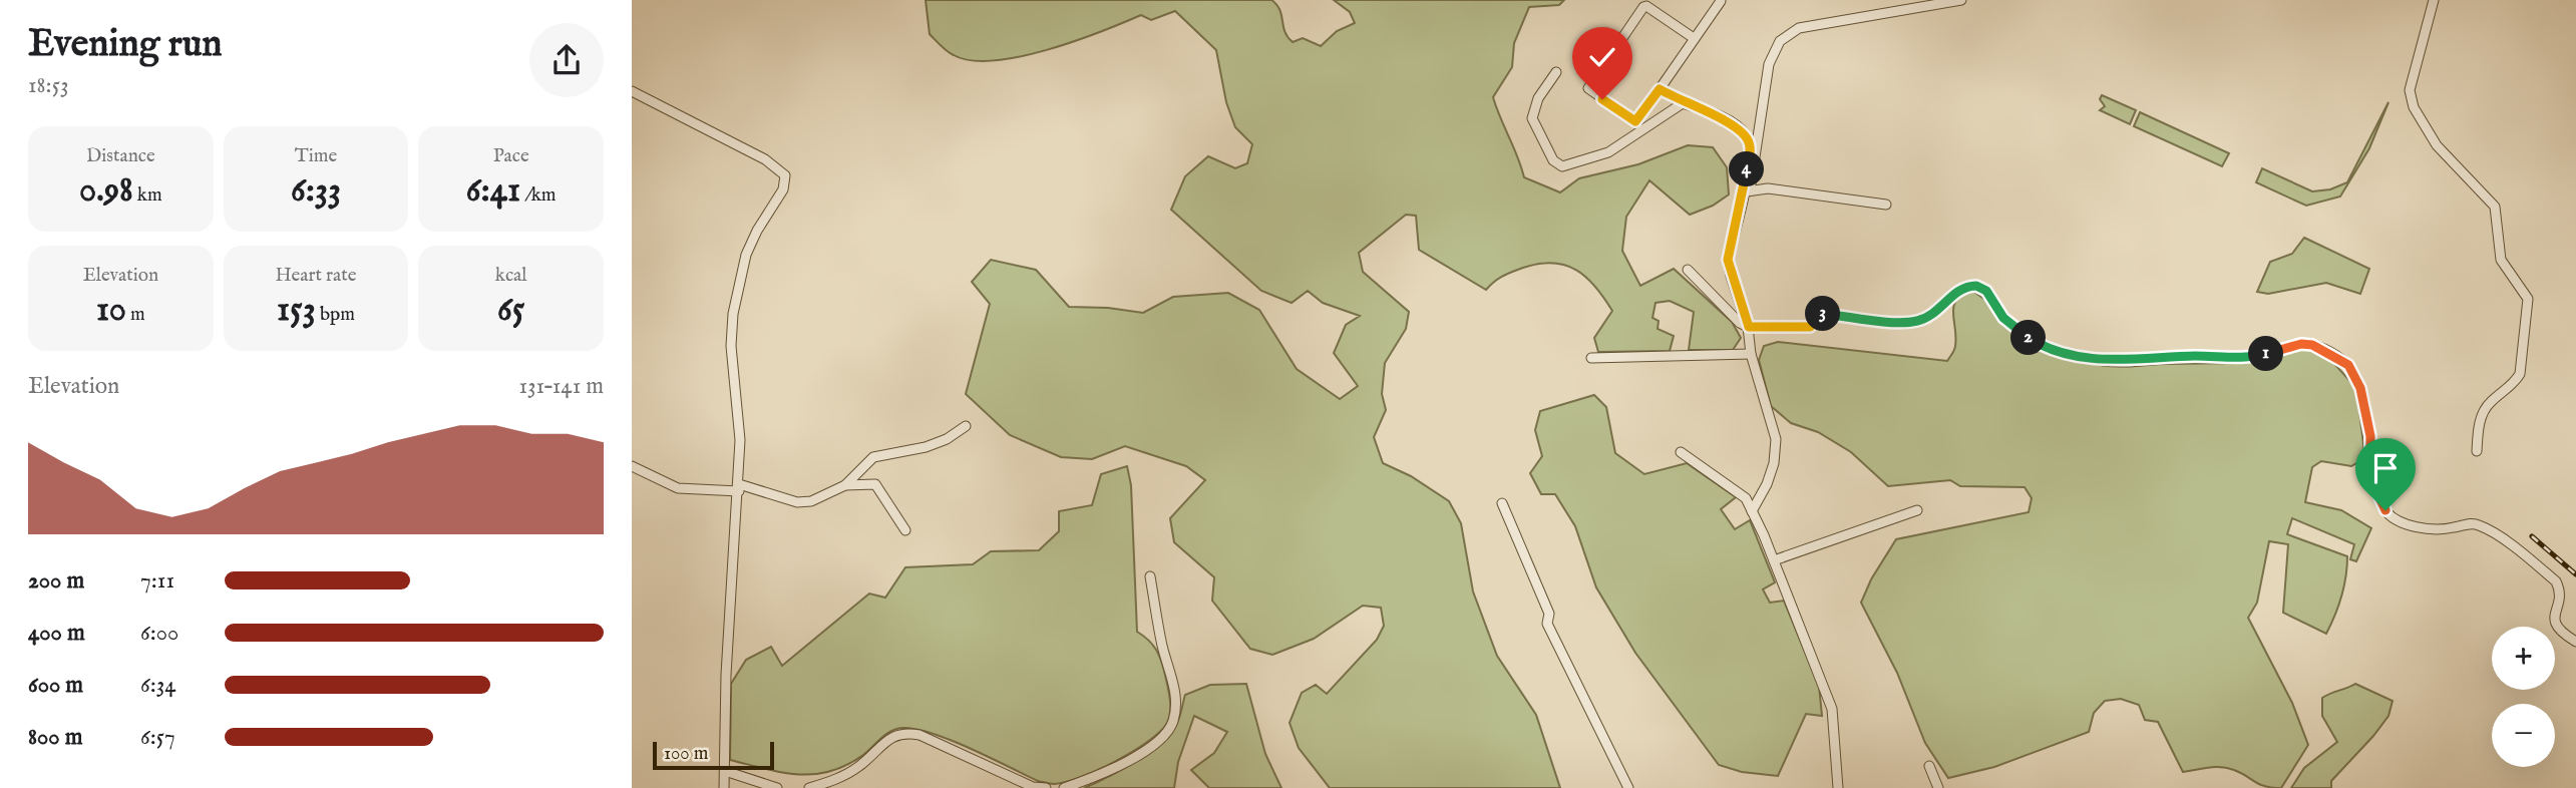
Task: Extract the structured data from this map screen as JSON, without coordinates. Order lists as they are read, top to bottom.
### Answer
{
  "scale_bar": "100 m",
  "page": {
    "heading": ["Evening run", "18:53"],
    "stats": [
      ["Distance", "0.98 km"],
      ["Time", "6:33"],
      ["Pace", "6:41 /km"],
      ["Elevation", "10 m"],
      ["Heart rate", "153 bpm"],
      ["kcal", "65"]
    ],
    "pins": [
      "4",
      "3",
      "2",
      "1"
    ],
    "chart": ["Elevation", "131–141 m"],
    "list": [
      {
        "name": "200 m",
        "note": "7:11"
      },
      {
        "name": "400 m",
        "note": "6:00"
      },
      {
        "name": "600 m",
        "note": "6:34"
      },
      {
        "name": "800 m",
        "note": "6:57"
      }
    ],
    "map_buttons": ["+", "−"],
    "scale": "100 m"
  }
}
